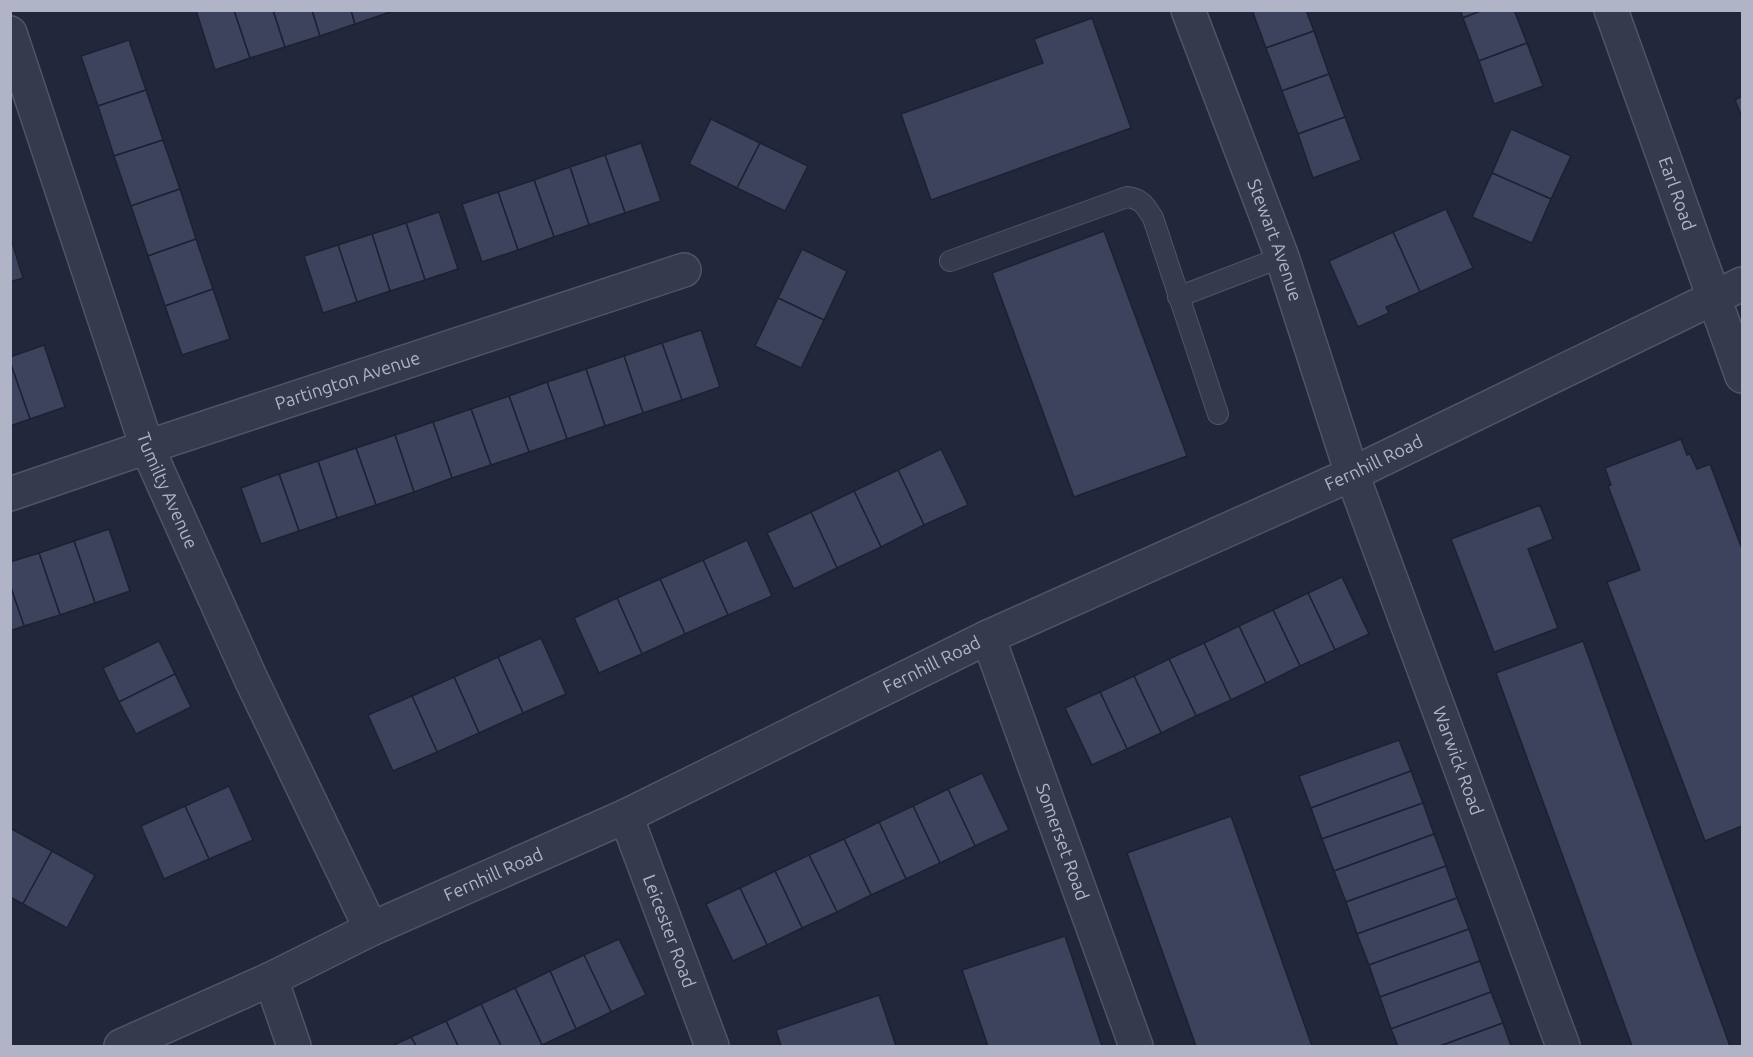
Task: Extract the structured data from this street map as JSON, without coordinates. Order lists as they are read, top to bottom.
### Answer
{
  "streets": {
    "street": [
      "Earl Road",
      "Stewart Avenue",
      "Partington Avenue",
      "Fernhill Road",
      "Tumilty Avenue",
      "Warwick Road",
      "Somerset Road",
      "Leicester Road"
    ]
  },
  "crossings": [
    ["Earl Road", "Fernhill Road"],
    ["Stewart Avenue", "Fernhill Road"],
    ["Stewart Avenue", "Warwick Road"],
    ["Partington Avenue", "Tumilty Avenue"],
    ["Fernhill Road", "Tumilty Avenue"],
    ["Fernhill Road", "Warwick Road"],
    ["Fernhill Road", "Somerset Road"],
    ["Fernhill Road", "Leicester Road"]
  ]
}
